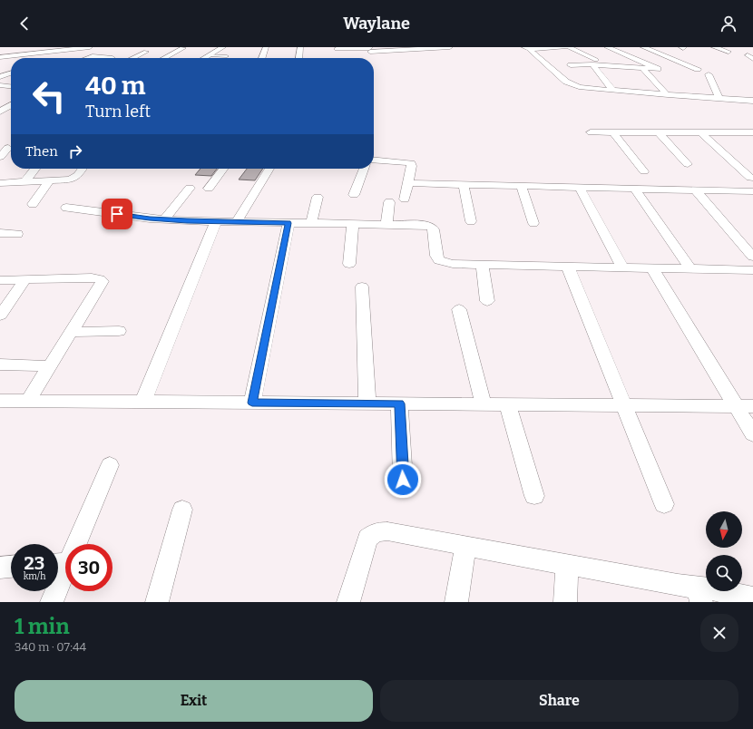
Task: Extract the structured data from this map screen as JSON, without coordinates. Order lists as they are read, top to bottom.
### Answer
{
  "north": "bottom",
  "page": {
    "header": "Waylane",
    "turn": ["40 m", "Turn left"],
    "then": "Then",
    "speed": "23 km/h",
    "limit": "30",
    "heading": ["1 min", "340 m · 07:44"],
    "buttons": ["Exit", "Share"]
  }
}
